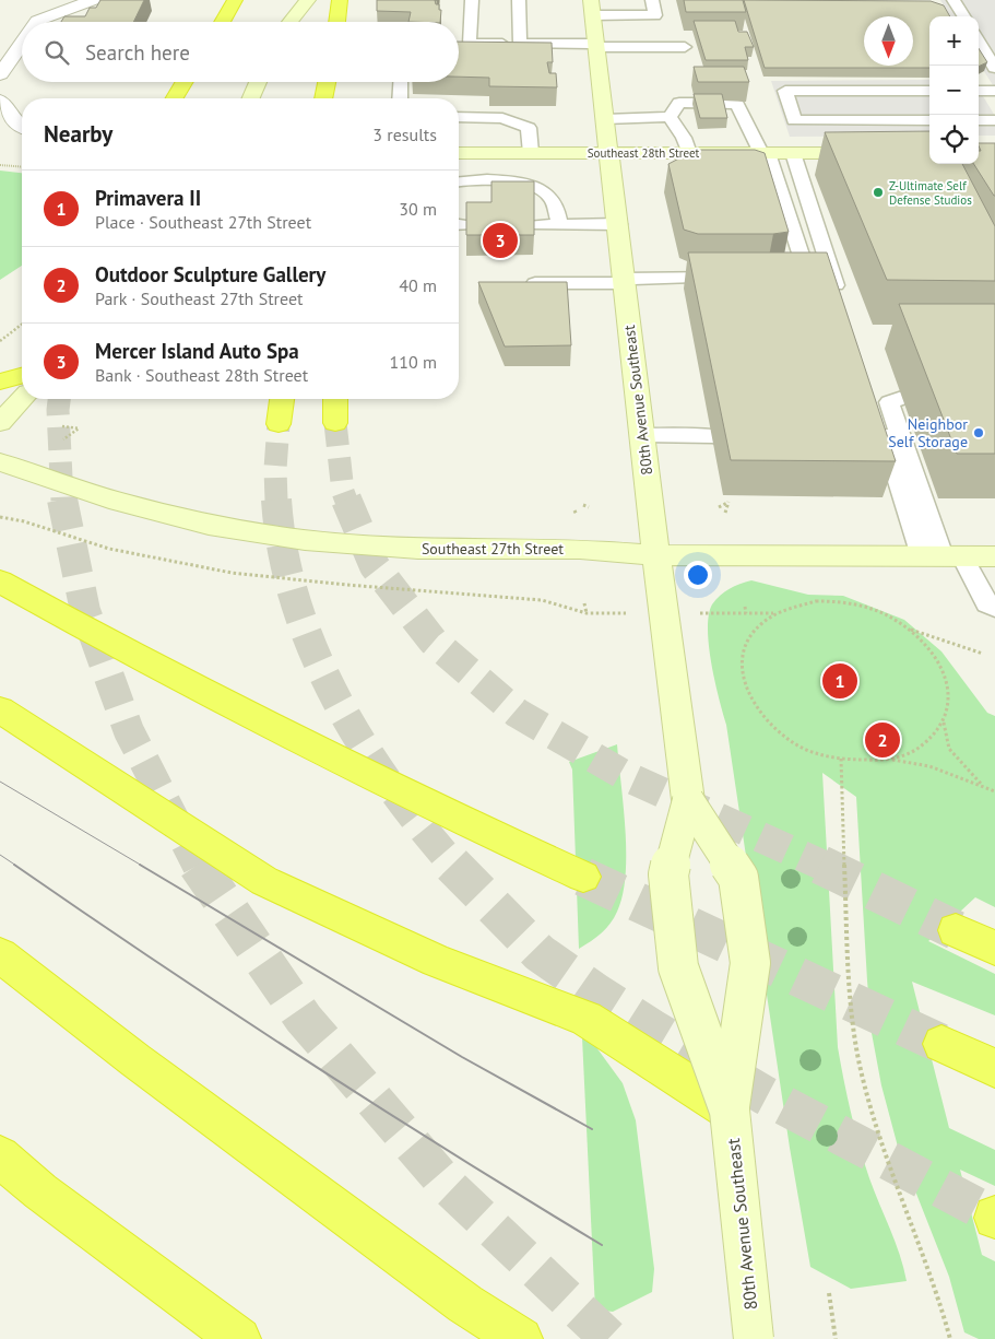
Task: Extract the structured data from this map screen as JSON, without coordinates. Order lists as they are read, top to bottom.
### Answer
{
  "streets": {
    "street": ["Southeast 28th Street", "80th Avenue Southeast", "Southeast 27th Street"]
  },
  "crossings": [
    ["Southeast 28th Street", "80th Avenue Southeast"],
    ["80th Avenue Southeast", "Southeast 27th Street"]
  ],
  "places": ["Z-Ultimate Self Defense Studios", "Neighbor Self Storage"],
  "north": "bottom",
  "page": {
    "map_buttons": ["+", "−"],
    "search": "Search here",
    "heading": ["Nearby", "3 results"],
    "list": [
      {
        "mark": "1",
        "name": "Primavera II",
        "note": "Place · Southeast 27th Street",
        "value": "30 m"
      },
      {
        "mark": "2",
        "name": "Outdoor Sculpture Gallery",
        "note": "Park · Southeast 27th Street",
        "value": "40 m"
      },
      {
        "mark": "3",
        "name": "Mercer Island Auto Spa",
        "note": "Bank · Southeast 28th Street",
        "value": "110 m"
      }
    ],
    "pins": ["3", "1", "2"]
  }
}
